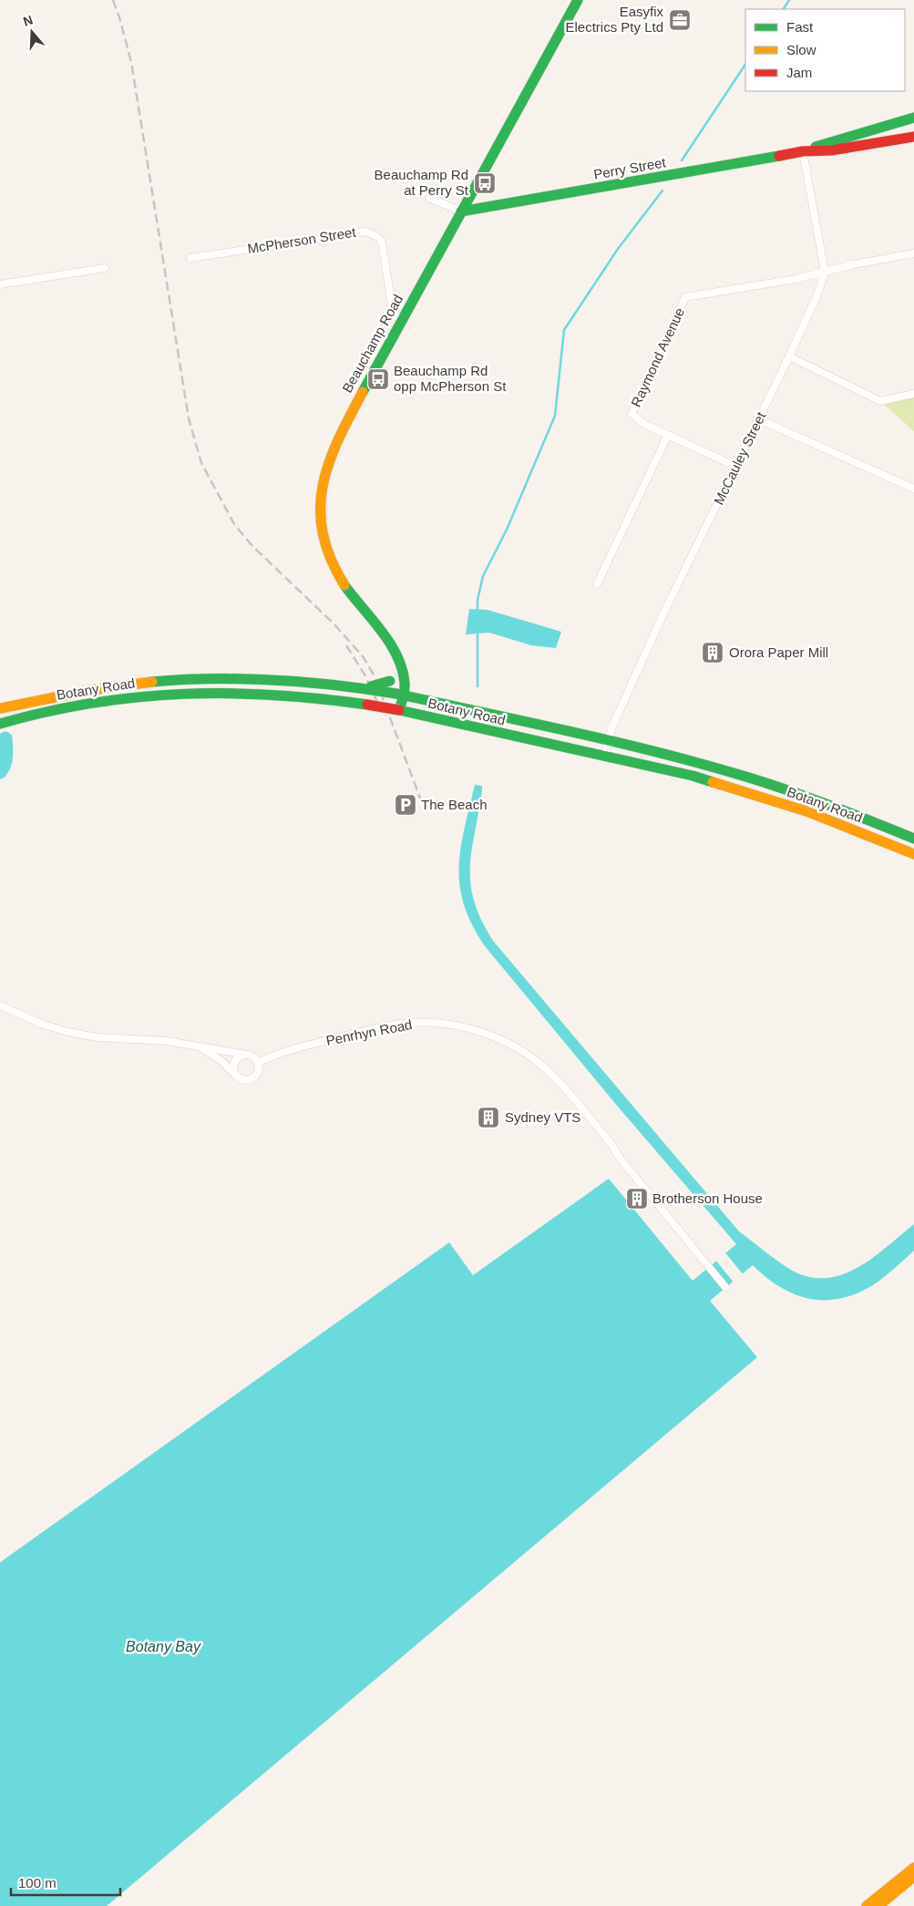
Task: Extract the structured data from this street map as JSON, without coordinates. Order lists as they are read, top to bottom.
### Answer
{
  "streets": {
    "main road": ["Perry Street", "Beauchamp Road", "Botany Road"],
    "street": [
      "McPherson Street",
      "Raymond Avenue",
      "McCauley Street",
      "Penrhyn Road"
    ]
  },
  "crossings": [
    ["Perry Street", "Beauchamp Road"],
    ["Perry Street", "McCauley Street"],
    ["McPherson Street", "Beauchamp Road"],
    ["Beauchamp Road", "Botany Road"],
    ["Raymond Avenue", "McCauley Street"],
    ["McCauley Street", "Botany Road"]
  ],
  "water": ["Botany Bay"],
  "places": {
    "office": ["Easyfix Electrics Pty Ltd"],
    "bus stop": ["Beauchamp Rd at Perry St", "Beauchamp Rd opp McPherson St"],
    "building": ["Orora Paper Mill", "Sydney VTS", "Brotherson House"],
    "parking": ["The Beach"]
  },
  "legend": ["Fast", "Slow", "Jam"],
  "scale_bar": "100 m",
  "north": "top"
}
